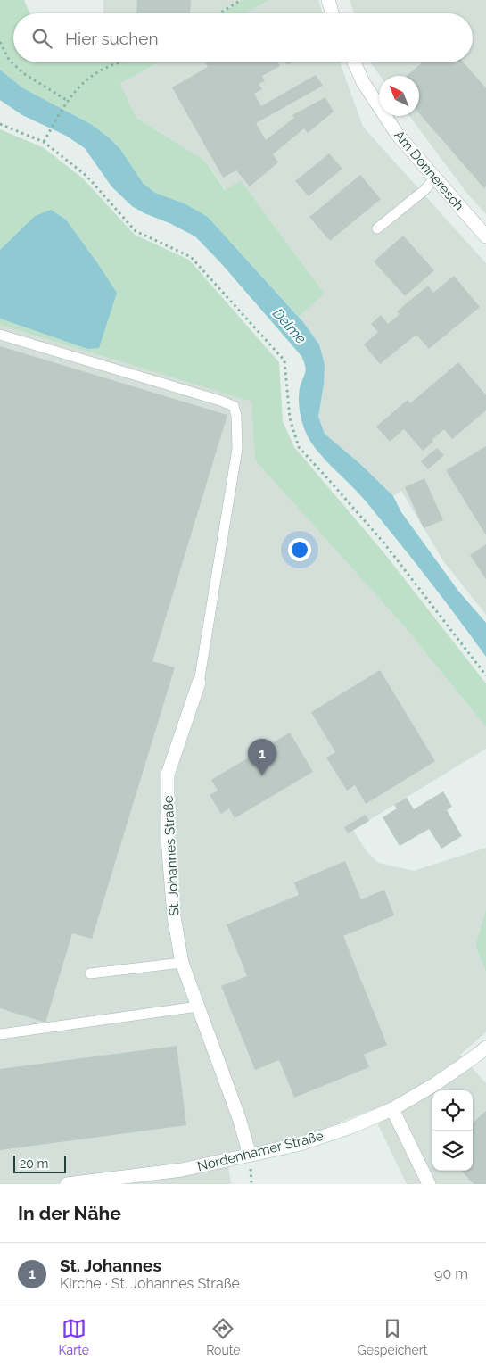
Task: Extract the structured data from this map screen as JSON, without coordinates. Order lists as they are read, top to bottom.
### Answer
{
  "streets": {
    "street": ["Am Donneresch", "St. Johannes Straße", "Nordenhamer Straße"]
  },
  "crossings": [
    ["St. Johannes Straße", "Nordenhamer Straße"]
  ],
  "water": ["Delme"],
  "scale_bar": "20 m",
  "north": "top left",
  "page": {
    "search": "Hier suchen",
    "pins": "1",
    "scale": "20 m",
    "heading": "In der Nähe",
    "list": [
      {
        "mark": "1",
        "name": "St. Johannes",
        "note": "Kirche · St. Johannes Straße",
        "value": "90 m"
      }
    ],
    "nav": ["Karte", "Route", "Gespeichert"]
  }
}
